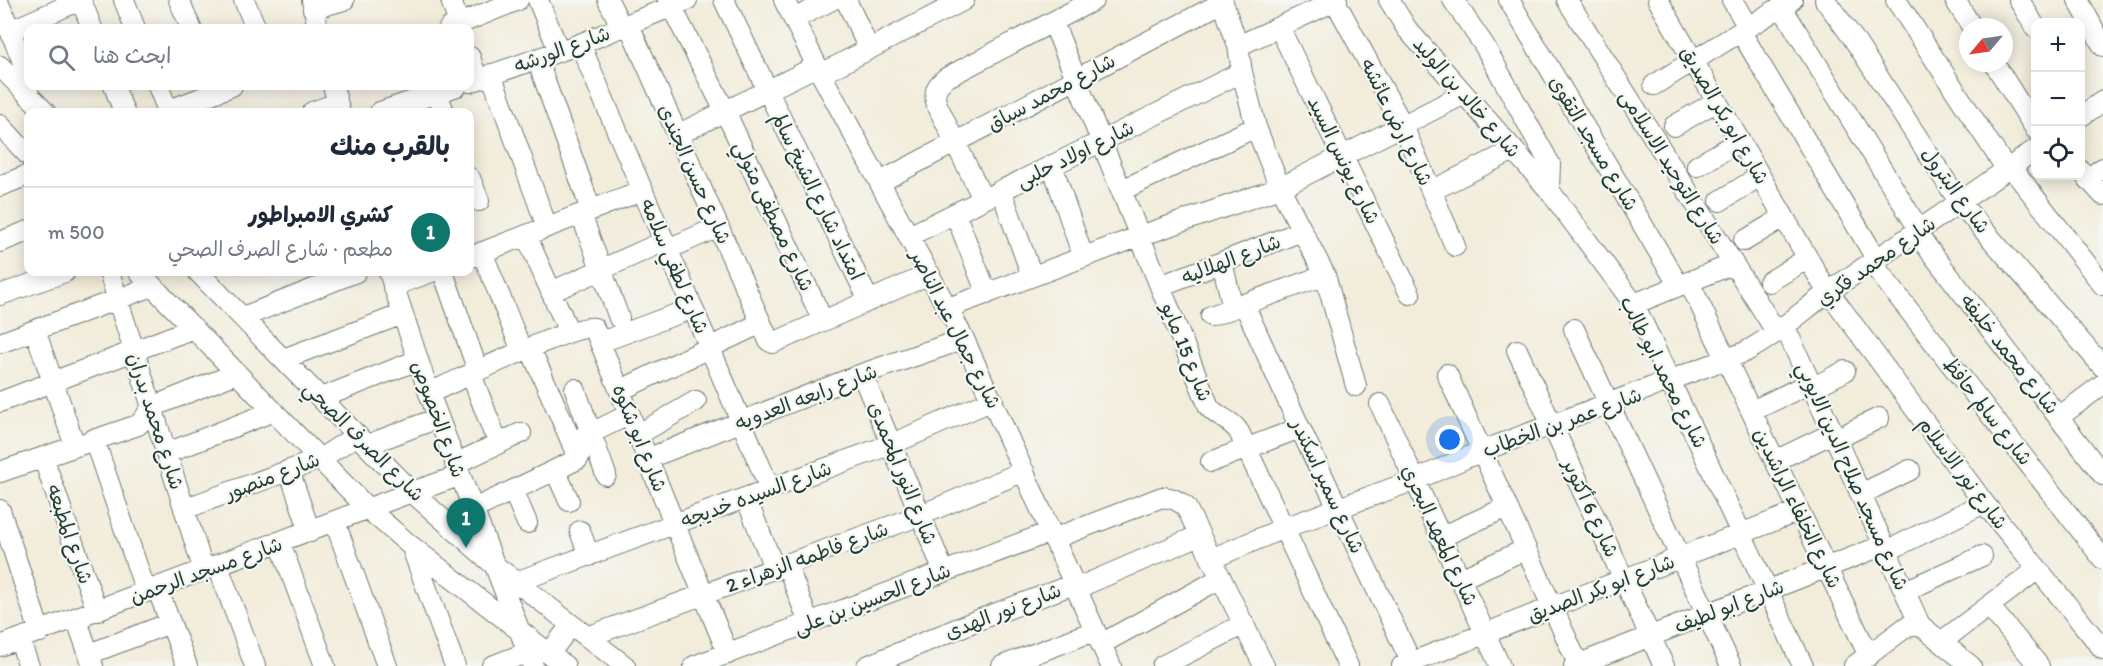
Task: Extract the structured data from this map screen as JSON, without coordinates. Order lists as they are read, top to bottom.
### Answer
{
  "streets": {
    "street": [
      "شارع الورشه",
      "شارع محمد سباق",
      "شارع خالد بن الوليد",
      "شارع ابو بكر الصديق",
      "شارع ارض عائشه",
      "شارع مسجد التقوى",
      "شارع اولاد حلبى",
      "شارع يونس السيد",
      "شارع التوحيد الاسلامى",
      "شارع حسن الجندى",
      "شارع البترول",
      "امتداد شارع الشيخ سالم",
      "شارع مصطفى متولي",
      "شارع الهلاليه",
      "شارع محمد فكري",
      "شارع لطفي سلامه",
      "شارع جمال عبد الناصر",
      "شارع 15 مايو",
      "شارع محمد خليفه",
      "شارع محمد ابو طالب",
      "شارع رابعه العدويه",
      "شارع سالم حافظ",
      "شارع الخصوص",
      "شارع محمد بدران",
      "شارع عمر بن الخطاب",
      "شارع ابو شكوه",
      "شارع الصرف الصحي",
      "شارع النور المحمدى",
      "شارع نور الاسلام",
      "شارع منصور",
      "شارع مسجد صلاح الدين الايوبي",
      "شارع سمير اسكندر",
      "شارع السيده خديجه",
      "شارع 6 أكتوبر",
      "شارع الخلفاء الراشدين",
      "شارع المطبعه",
      "شارع المعهد البحري",
      "شارع فاطمه الزهراء 2",
      "شارع مسجد الرحمن",
      "شارع الحسين بن على",
      "شارع ابو لطيف",
      "شارع نور الهدى"
    ]
  },
  "crossings": [
    ["شارع الورشه", "شارع حسن الجندى"],
    ["شارع الورشه", "شارع مصطفى متولي"],
    ["شارع الورشه", "شارع لطفي سلامه"],
    ["شارع محمد سباق", "شارع جمال عبد الناصر"],
    ["شارع محمد سباق", "شارع 15 مايو"],
    ["شارع خالد بن الوليد", "شارع محمد ابو طالب"],
    ["شارع ابو بكر الصديق", "شارع محمد فكري"],
    ["شارع ابو بكر الصديق", "شارع محمد ابو طالب"],
    ["شارع ابو بكر الصديق", "شارع نور الاسلام"],
    ["شارع ابو بكر الصديق", "شارع سمير اسكندر"],
    ["شارع ابو بكر الصديق", "شارع 6 أكتوبر"],
    ["شارع ابو بكر الصديق", "شارع الخلفاء الراشدين"],
    ["شارع ابو بكر الصديق", "شارع المعهد البحري"],
    ["شارع مسجد التقوى", "شارع عمر بن الخطاب"],
    ["شارع مسجد التقوى", "شارع الخلفاء الراشدين"],
    ["شارع اولاد حلبى", "شارع جمال عبد الناصر"],
    ["شارع اولاد حلبى", "شارع 15 مايو"],
    ["شارع التوحيد الاسلامى", "شارع محمد فكري"],
    ["شارع التوحيد الاسلامى", "شارع عمر بن الخطاب"],
    ["شارع التوحيد الاسلامى", "شارع مسجد صلاح الدين الايوبي"],
    ["شارع البترول", "شارع محمد فكري"],
    ["شارع الهلاليه", "شارع 15 مايو"],
    ["شارع الهلاليه", "شارع سمير اسكندر"],
    ["شارع محمد فكري", "شارع محمد خليفه"],
    ["شارع محمد فكري", "شارع سالم حافظ"],
    ["شارع محمد فكري", "شارع عمر بن الخطاب"],
    ["شارع محمد فكري", "شارع نور الاسلام"],
    ["شارع محمد فكري", "شارع مسجد صلاح الدين الايوبي"],
    ["شارع لطفي سلامه", "شارع رابعه العدويه"],
    ["شارع لطفي سلامه", "شارع السيده خديجه"],
    ["شارع جمال عبد الناصر", "شارع رابعه العدويه"],
    ["شارع جمال عبد الناصر", "شارع السيده خديجه"],
    ["شارع جمال عبد الناصر", "شارع فاطمه الزهراء 2"],
    ["شارع جمال عبد الناصر", "شارع الحسين بن على"],
    ["شارع جمال عبد الناصر", "شارع نور الهدى"],
    ["شارع 15 مايو", "شارع عمر بن الخطاب"],
    ["شارع محمد ابو طالب", "شارع عمر بن الخطاب"],
    ["شارع محمد ابو طالب", "شارع ابو لطيف"],
    ["شارع رابعه العدويه", "شارع ابو شكوه"],
    ["شارع رابعه العدويه", "شارع النور المحمدى"],
    ["شارع الخصوص", "شارع الصرف الصحي"],
    ["شارع الخصوص", "شارع منصور"],
    ["شارع الخصوص", "شارع مسجد الرحمن"],
    ["شارع محمد بدران", "شارع منصور"],
    ["شارع محمد بدران", "شارع مسجد الرحمن"],
    ["شارع عمر بن الخطاب", "شارع مسجد صلاح الدين الايوبي"],
    ["شارع عمر بن الخطاب", "شارع سمير اسكندر"],
    ["شارع عمر بن الخطاب", "شارع 6 أكتوبر"],
    ["شارع عمر بن الخطاب", "شارع الخلفاء الراشدين"],
    ["شارع عمر بن الخطاب", "شارع المعهد البحري"],
    ["شارع ابو شكوه", "شارع السيده خديجه"],
    ["شارع ابو شكوه", "شارع فاطمه الزهراء 2"],
    ["شارع ابو شكوه", "شارع الحسين بن على"],
    ["شارع الصرف الصحي", "شارع منصور"],
    ["شارع الصرف الصحي", "شارع السيده خديجه"],
    ["شارع الصرف الصحي", "شارع فاطمه الزهراء 2"],
    ["شارع الصرف الصحي", "شارع مسجد الرحمن"],
    ["شارع النور المحمدى", "شارع السيده خديجه"],
    ["شارع النور المحمدى", "شارع فاطمه الزهراء 2"],
    ["شارع النور المحمدى", "شارع الحسين بن على"],
    ["شارع نور الاسلام", "شارع ابو لطيف"],
    ["شارع مسجد صلاح الدين الايوبي", "شارع ابو لطيف"],
    ["شارع 6 أكتوبر", "شارع ابو لطيف"],
    ["شارع الخلفاء الراشدين", "شارع ابو لطيف"],
    ["شارع المطبعه", "شارع مسجد الرحمن"],
    ["شارع الحسين بن على", "شارع نور الهدى"]
  ],
  "north": "bottom left",
  "page": {
    "map_buttons": ["+", "−"],
    "search": "ابحث هنا",
    "heading": "بالقرب منك",
    "list": [
      {
        "mark": "1",
        "name": "كشري الامبراطور",
        "note": "مطعم · شارع الصرف الصحي",
        "value": "500 m"
      }
    ],
    "pins": "1"
  }
}
